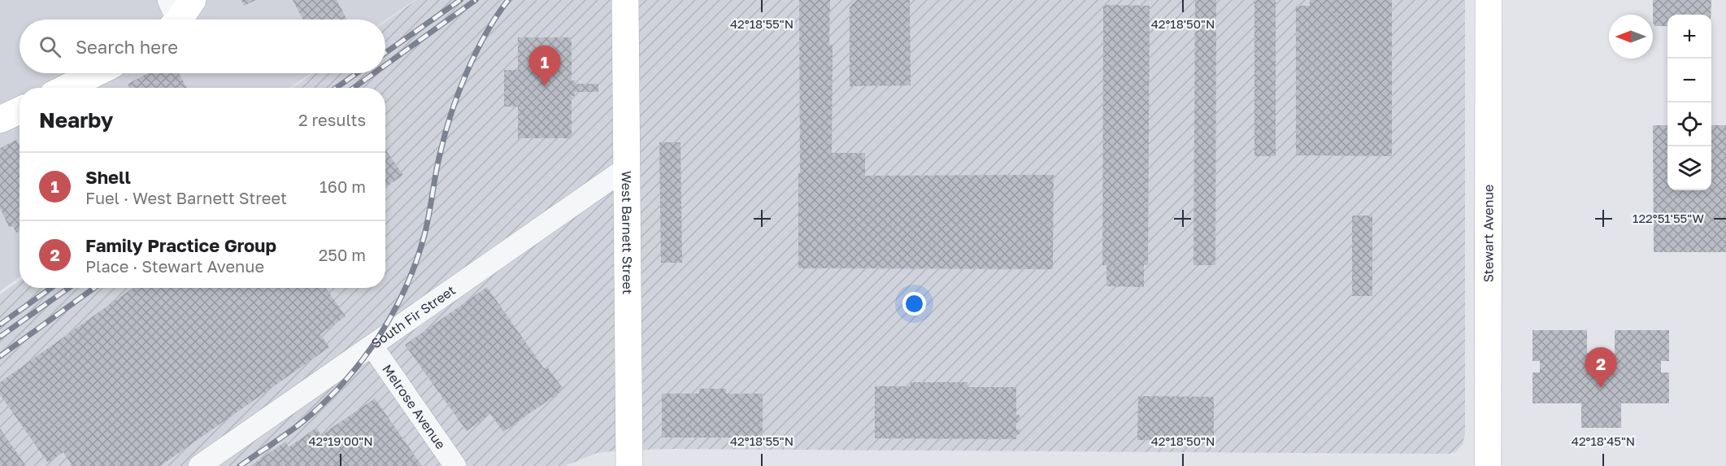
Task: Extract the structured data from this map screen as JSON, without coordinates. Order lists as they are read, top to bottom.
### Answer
{
  "streets": {
    "main road": ["West Barnett Street", "Stewart Avenue"],
    "street": ["South Fir Street", "Melrose Avenue"]
  },
  "crossings": [
    ["West Barnett Street", "South Fir Street"],
    ["South Fir Street", "Melrose Avenue"]
  ],
  "north": "left",
  "page": {
    "map_buttons": ["+", "−"],
    "search": "Search here",
    "pins": ["1", "2"],
    "heading": ["Nearby", "2 results"],
    "list": [
      {
        "mark": "1",
        "name": "Shell",
        "note": "Fuel · West Barnett Street",
        "value": "160 m"
      },
      {
        "mark": "2",
        "name": "Family Practice Group",
        "note": "Place · Stewart Avenue",
        "value": "250 m"
      }
    ]
  },
  "coordinates": [
    "42°18'55\"N",
    "42°18'50\"N",
    "122°51'55\"W",
    "42°19'00\"N",
    "42°18'45\"N"
  ]
}
